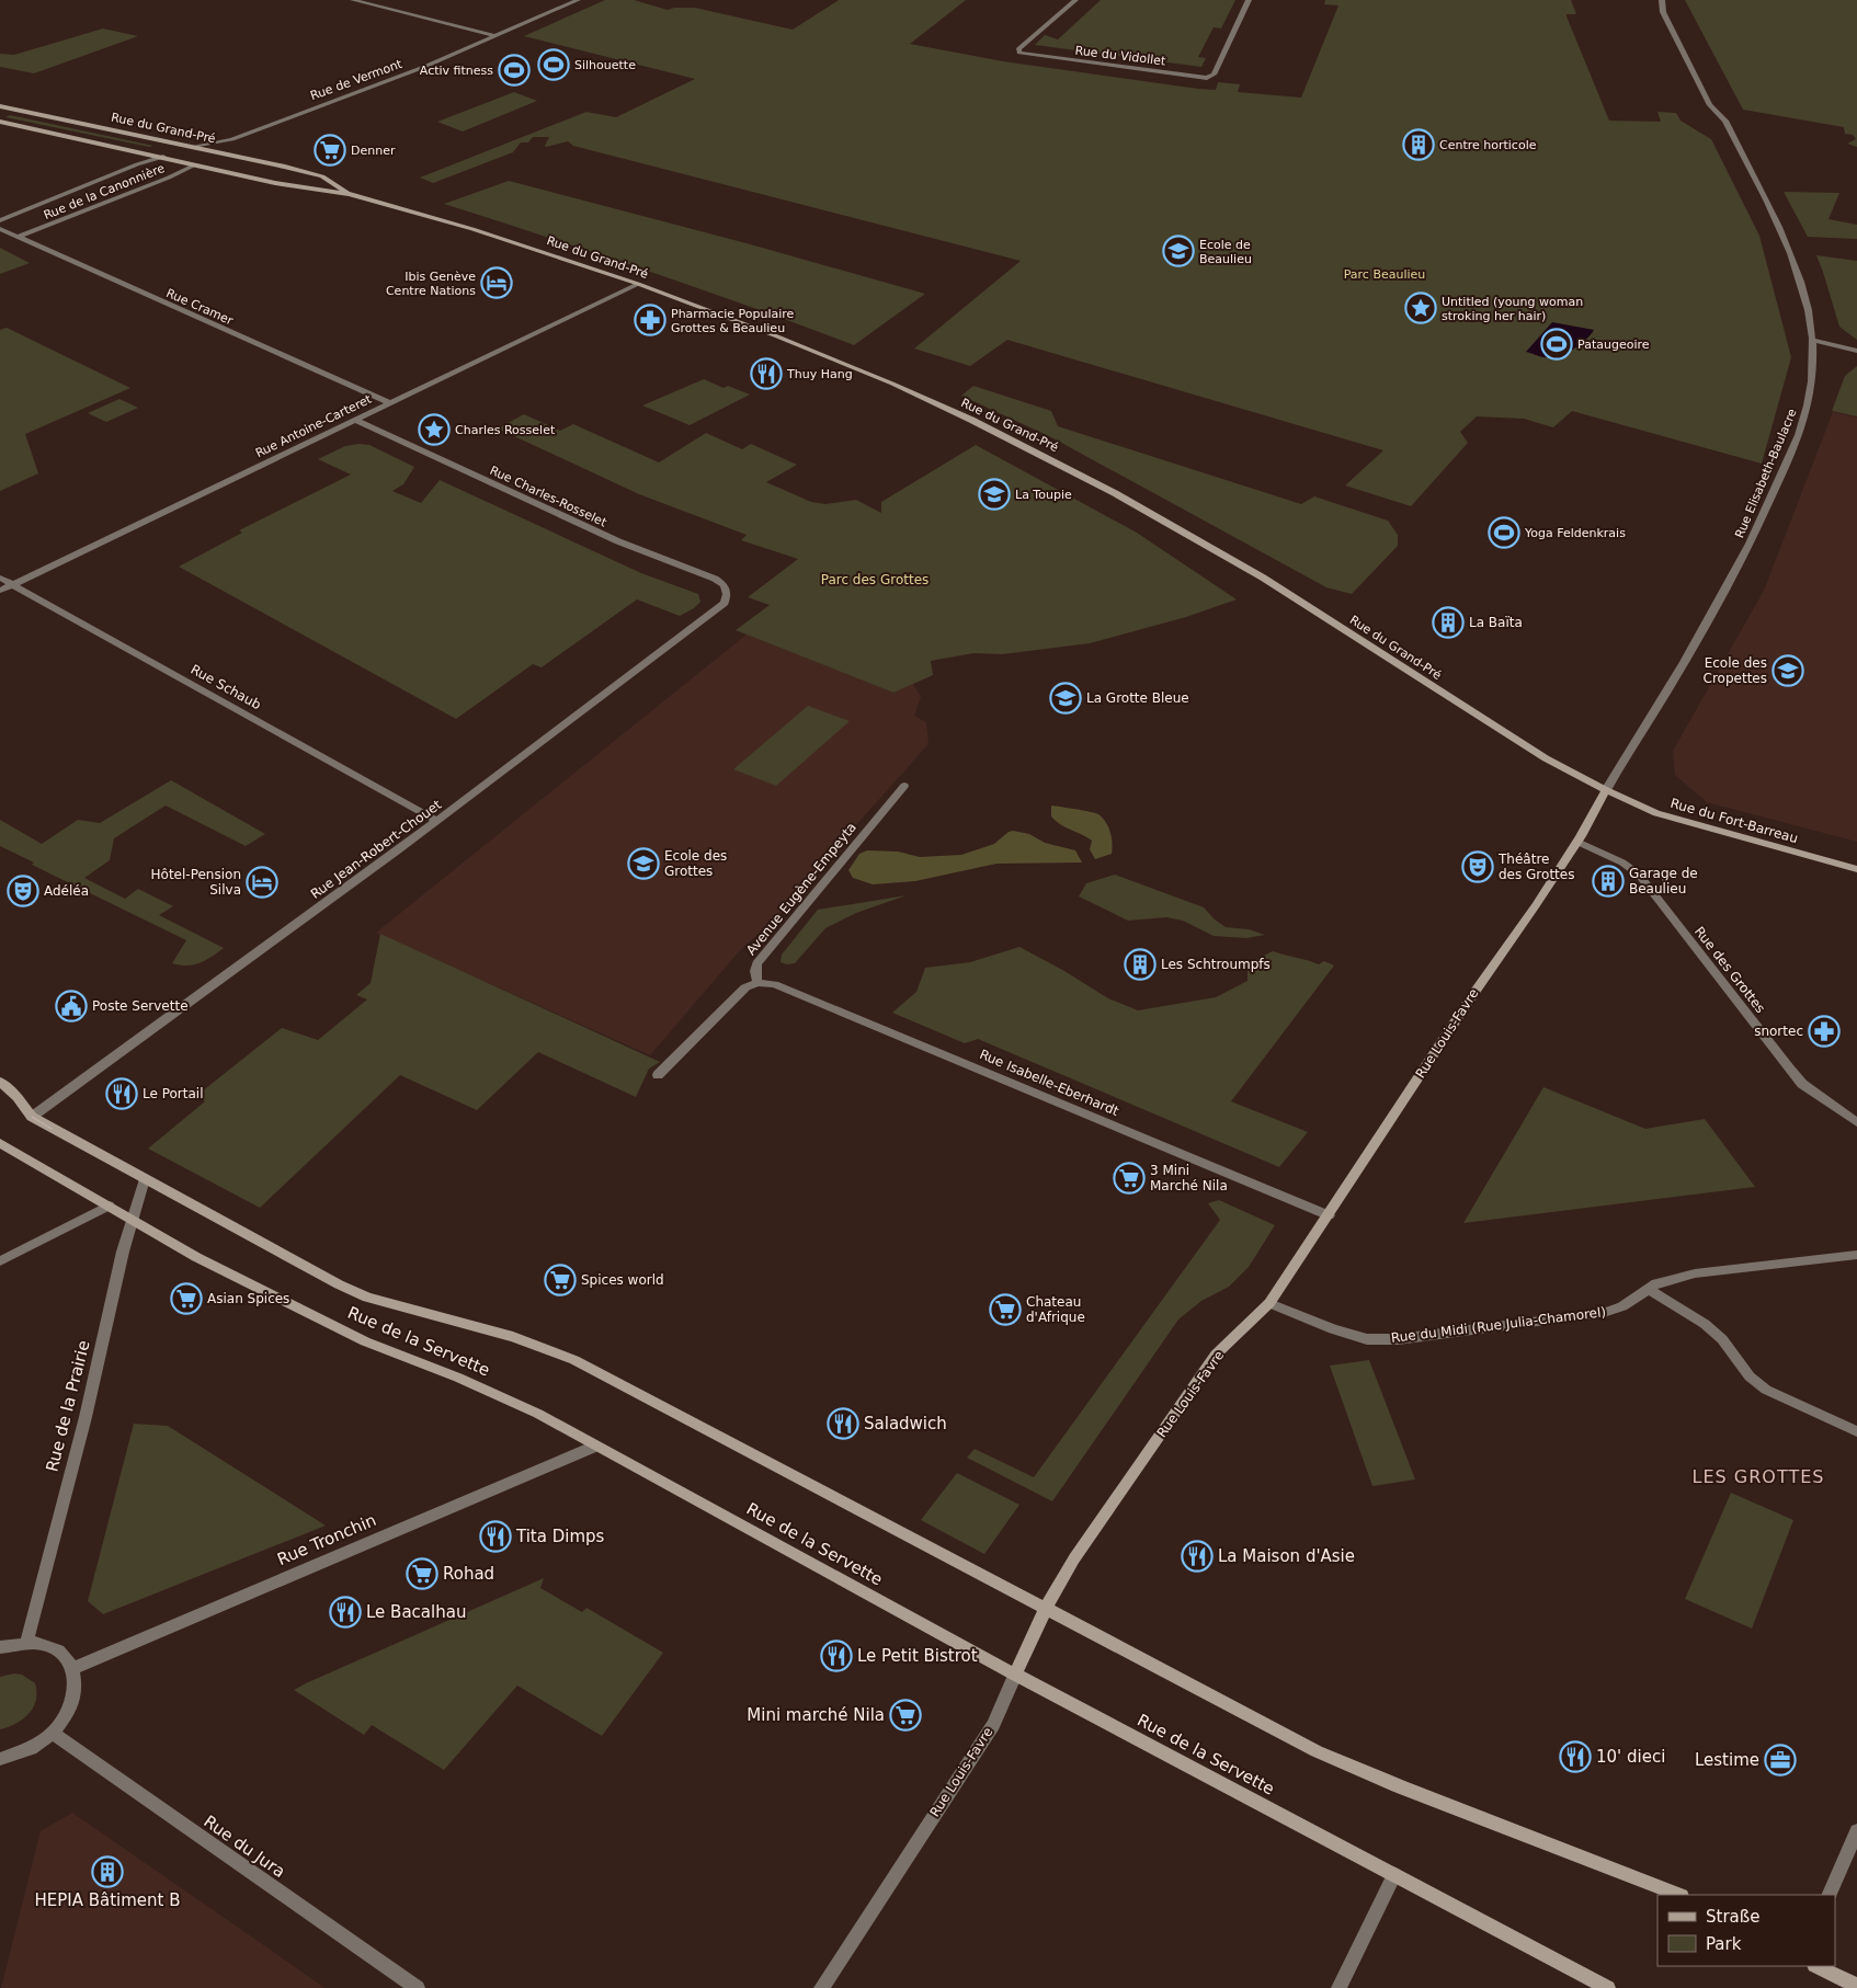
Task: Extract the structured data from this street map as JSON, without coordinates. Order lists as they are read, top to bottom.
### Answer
{
  "streets": {
    "main road": [
      "Rue du Grand-Pré",
      "Rue du Fort-Barreau",
      "Rue Louis-Favre",
      "Rue de la Servette"
    ],
    "street": [
      "Rue du Vidollet",
      "Rue de Vermont",
      "Rue de la Canonnière",
      "Rue Cramer",
      "Rue Antoine-Carteret",
      "Rue Elisabeth-Baulacre",
      "Rue Charles-Rosselet",
      "Rue Schaub",
      "Rue Jean-Robert-Chouet",
      "Avenue Eugène-Empeyta",
      "Rue des Grottes",
      "Rue Isabelle-Eberhardt",
      "Rue du Midi (Rue Julia-Chamorel)",
      "Rue de la Prairie",
      "Rue Tronchin",
      "Rue du Jura"
    ]
  },
  "crossings": [
    ["Rue de Vermont", "Rue du Grand-Pré"],
    ["Rue du Grand-Pré", "Rue de la Canonnière"],
    ["Rue du Grand-Pré", "Rue Antoine-Carteret"],
    ["Rue du Grand-Pré", "Rue Elisabeth-Baulacre"],
    ["Rue du Grand-Pré", "Rue du Fort-Barreau"],
    ["Rue du Grand-Pré", "Rue Louis-Favre"],
    ["Rue de la Canonnière", "Rue Cramer"],
    ["Rue Cramer", "Rue Antoine-Carteret"],
    ["Rue Antoine-Carteret", "Rue Charles-Rosselet"],
    ["Rue Antoine-Carteret", "Rue Schaub"],
    ["Rue Elisabeth-Baulacre", "Rue du Fort-Barreau"],
    ["Rue Elisabeth-Baulacre", "Rue Louis-Favre"],
    ["Rue Charles-Rosselet", "Rue Jean-Robert-Chouet"],
    ["Rue Schaub", "Rue Jean-Robert-Chouet"],
    ["Rue du Fort-Barreau", "Rue Louis-Favre"],
    ["Rue Jean-Robert-Chouet", "Rue de la Servette"],
    ["Avenue Eugène-Empeyta", "Rue Isabelle-Eberhardt"],
    ["Rue des Grottes", "Rue Louis-Favre"],
    ["Rue Louis-Favre", "Rue Isabelle-Eberhardt"],
    ["Rue Louis-Favre", "Rue du Midi (Rue Julia-Chamorel)"],
    ["Rue Louis-Favre", "Rue de la Servette"],
    ["Rue de la Servette", "Rue de la Prairie"],
    ["Rue de la Servette", "Rue Tronchin"]
  ],
  "districts": ["LES GROTTES"],
  "parks": ["Parc Beaulieu", "Parc des Grottes"],
  "places": {
    "sports": [
      "Silhouette",
      "Activ fitness",
      "Pataugeoire",
      "Yoga Feldenkrais"
    ],
    "building": [
      "Centre horticole",
      "La Baïta",
      "Garage de Beaulieu",
      "Les Schtroumpfs",
      "HEPIA Bâtiment B"
    ],
    "supermarket": [
      "Denner",
      "3 Mini Marché Nila",
      "Spices world",
      "Asian Spices",
      "Chateau d'Afrique",
      "Rohad",
      "Mini marché Nila"
    ],
    "school or university": [
      "Ecole de Beaulieu",
      "La Toupie",
      "Ecole des Cropettes",
      "La Grotte Bleue",
      "Ecole des Grottes"
    ],
    "hotel": ["Ibis Genève Centre Nations", "Hôtel-Pension Silva"],
    "place": ["Untitled (young woman stroking her hair)", "Charles Rosselet"],
    "pharmacy": ["Pharmacie Populaire Grottes & Beaulieu", "snortec"],
    "restaurant": [
      "Thuy Hang",
      "Le Portail",
      "Saladwich",
      "Tita Dimps",
      "La Maison d'Asie",
      "Le Bacalhau",
      "Le Petit Bistrot",
      "10' dieci"
    ],
    "theatre": ["Théâtre des Grottes", "Adéléa"],
    "public building": ["Poste Servette"],
    "office": ["Lestime"]
  },
  "legend": ["Straße", "Park"]
}
